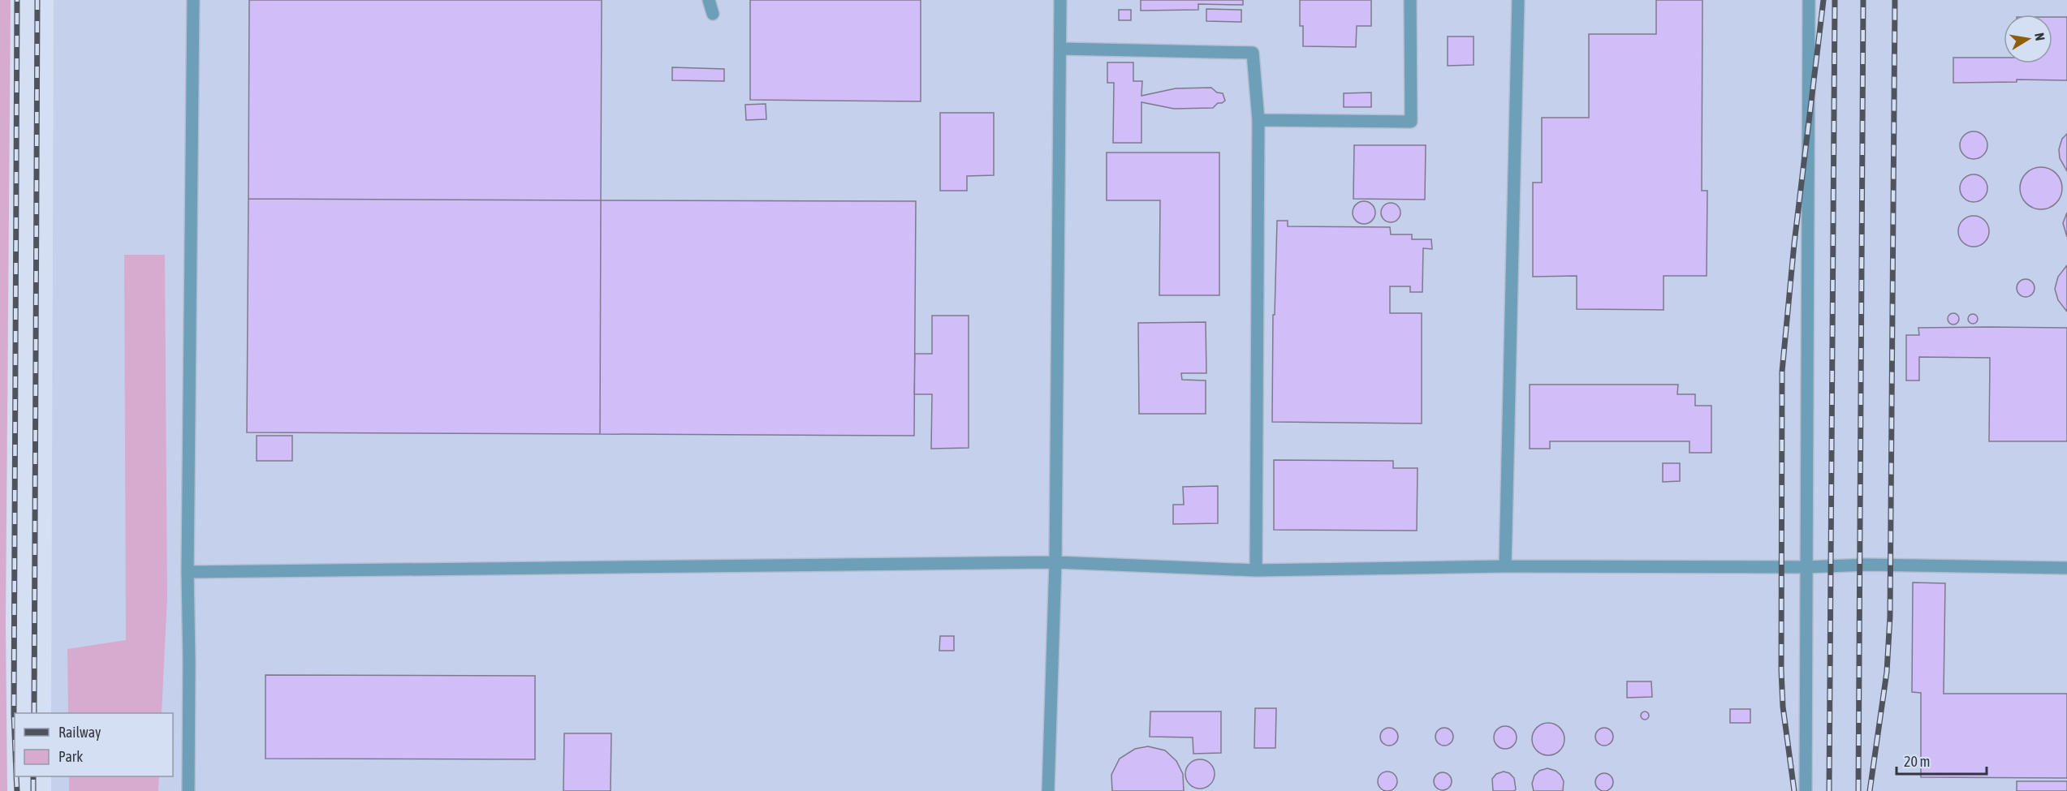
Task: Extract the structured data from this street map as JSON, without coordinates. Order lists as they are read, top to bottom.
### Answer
{
  "legend": ["Railway", "Park"],
  "scale_bar": "20 m",
  "north": "right"
}
